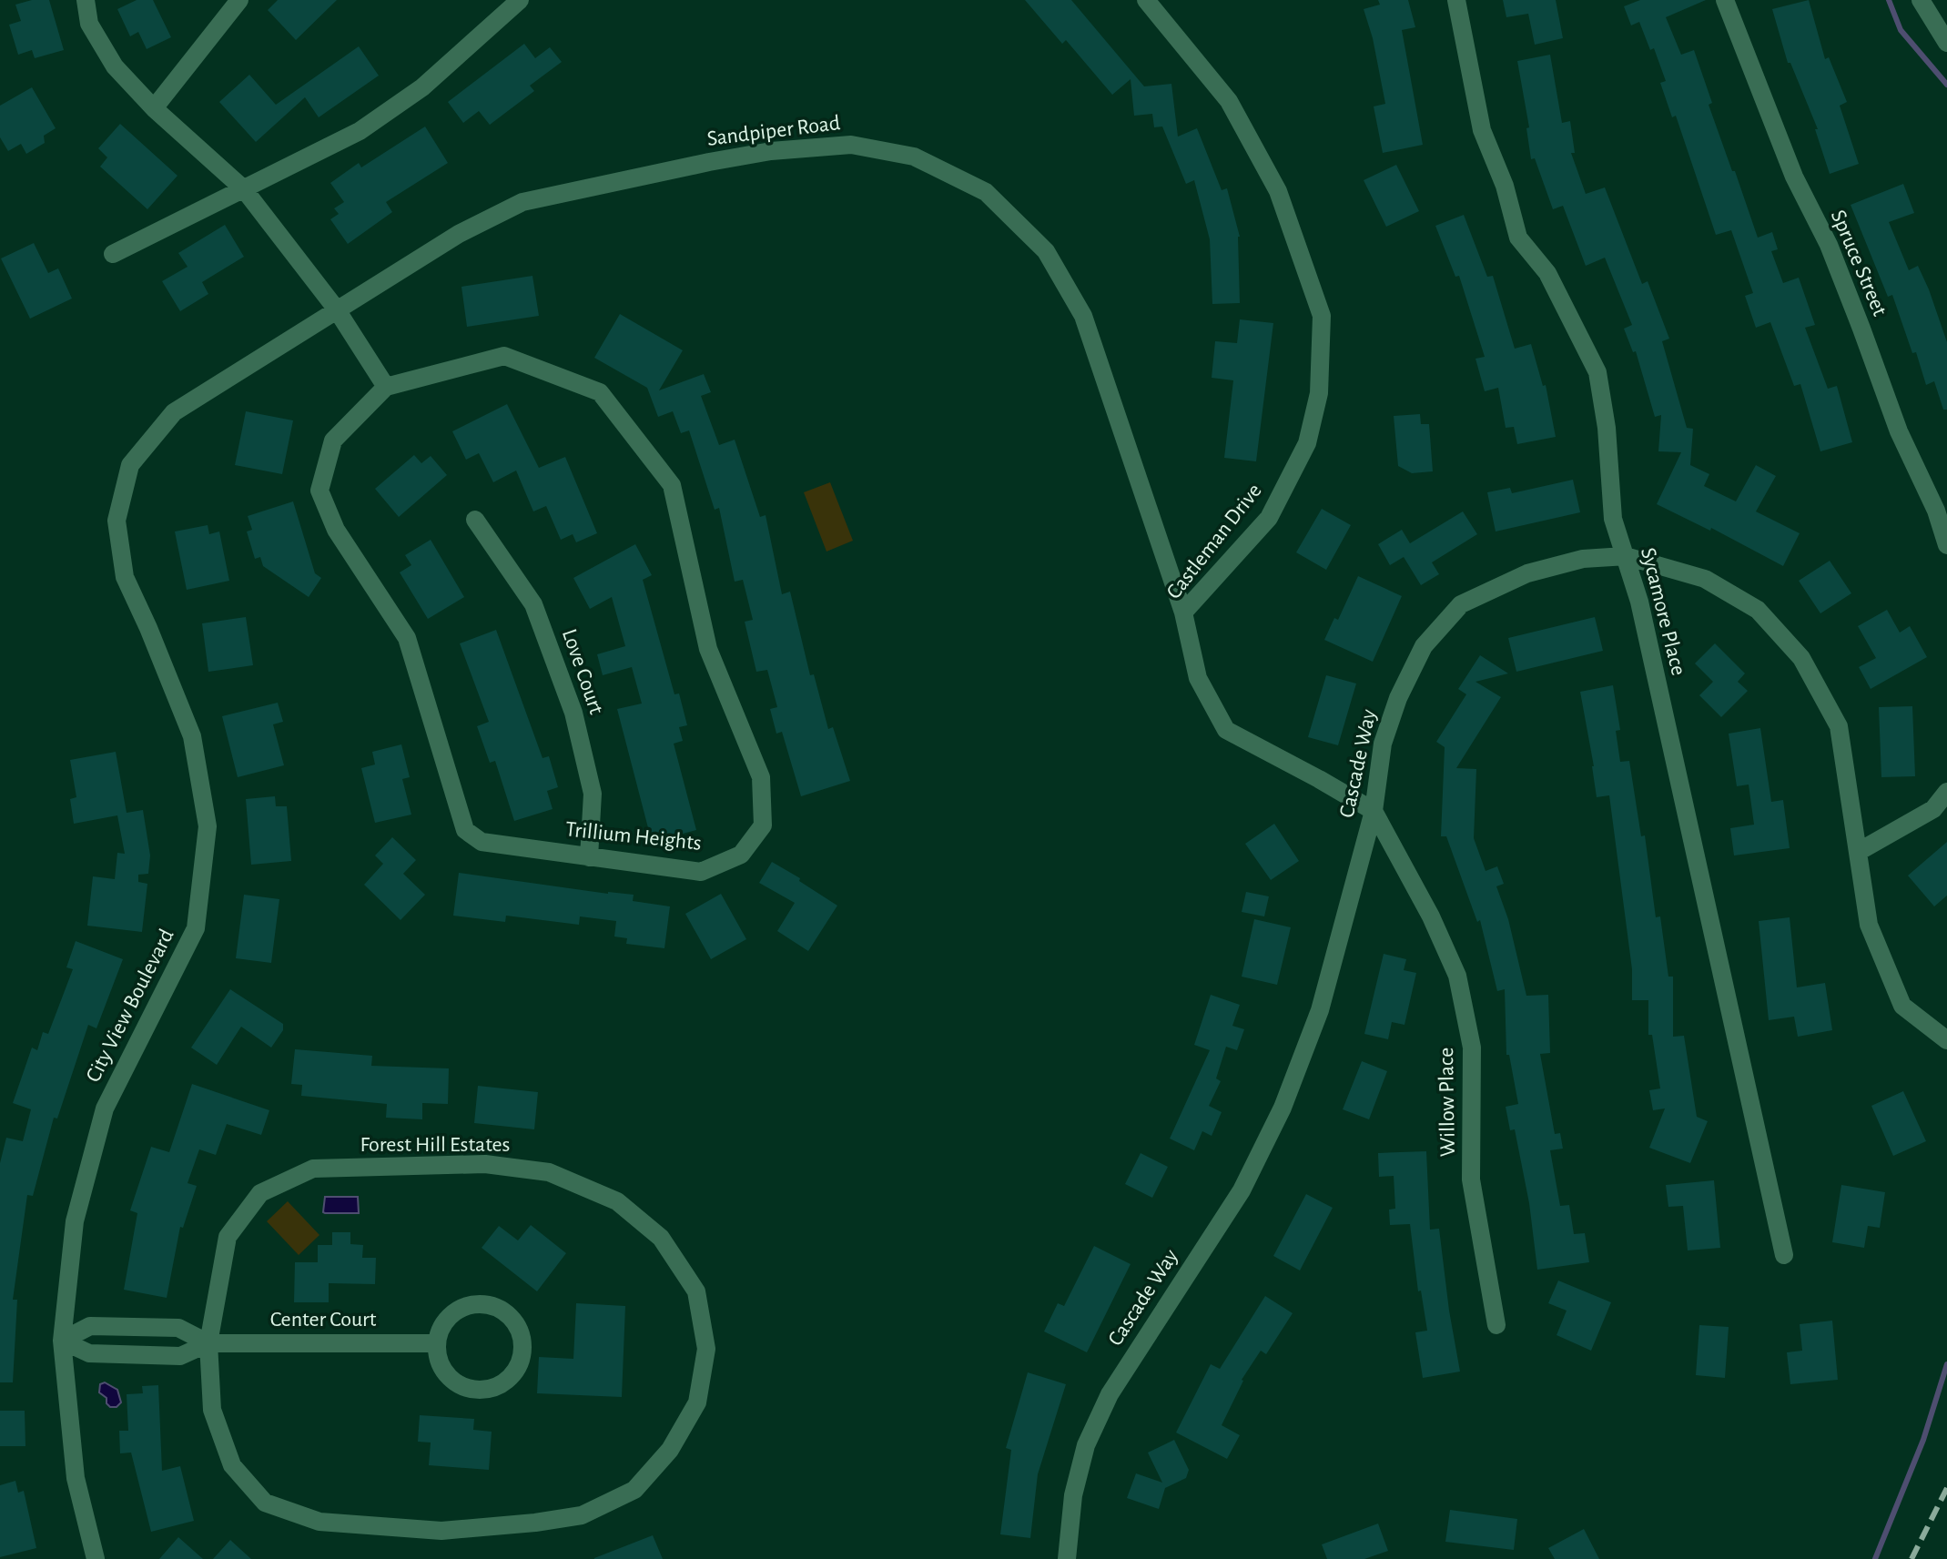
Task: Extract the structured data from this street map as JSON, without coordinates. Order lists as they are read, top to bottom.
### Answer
{
  "streets": {
    "street": [
      "Sandpiper Road",
      "Spruce Street",
      "Castleman Drive",
      "Sycamore Place",
      "Love Court",
      "Cascade Way",
      "Trillium Heights",
      "City View Boulevard",
      "Willow Place",
      "Forest Hill Estates",
      "Center Court"
    ]
  },
  "crossings": [
    ["Sandpiper Road", "Castleman Drive"],
    ["Sandpiper Road", "City View Boulevard"],
    ["Castleman Drive", "Cascade Way"],
    ["Castleman Drive", "Willow Place"],
    ["Sycamore Place", "Cascade Way"],
    ["Love Court", "Trillium Heights"],
    ["Cascade Way", "Willow Place"],
    ["City View Boulevard", "Center Court"],
    ["Forest Hill Estates", "Center Court"]
  ]
}
